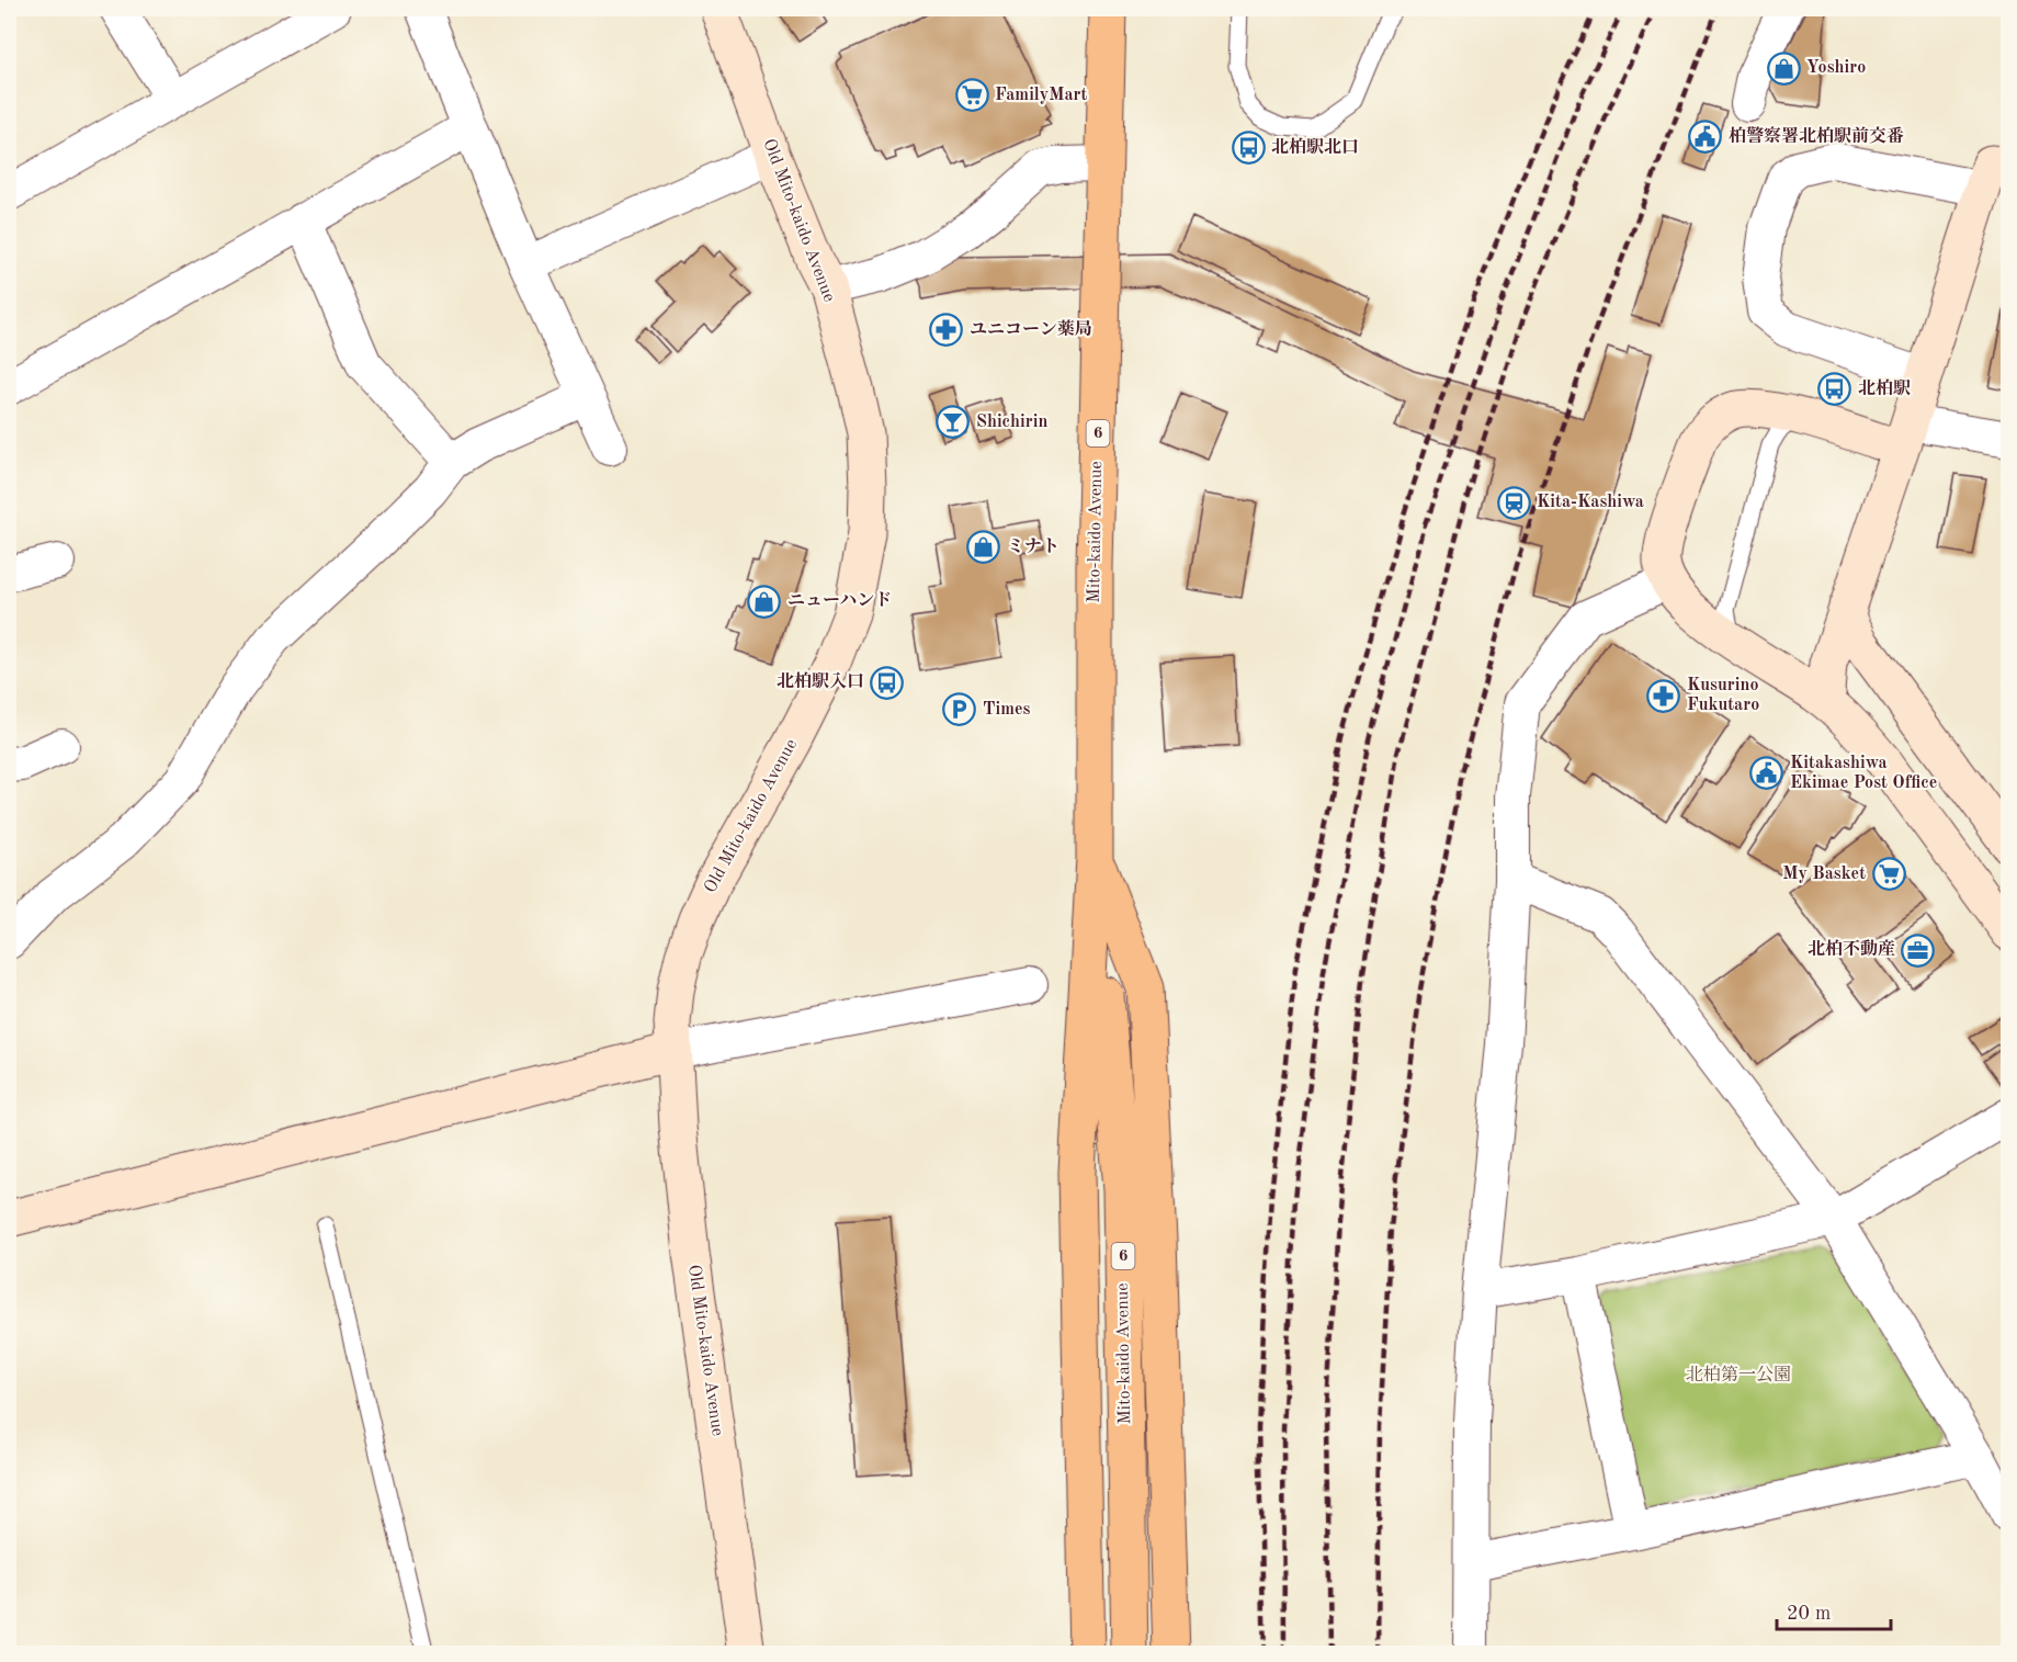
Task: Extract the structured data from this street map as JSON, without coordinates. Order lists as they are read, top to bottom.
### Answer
{
  "streets": {
    "highway": ["6", "Mito-kaido Avenue"],
    "street": ["Old Mito-kaido Avenue"]
  },
  "parks": ["北柏第一公園"],
  "places": {
    "shop": ["Yoshiro", "ミナト", "ニューハンド"],
    "supermarket": ["FamilyMart", "My Basket"],
    "public building": ["柏警察署北柏駅前交番", "Kitakashiwa Ekimae Post Office"],
    "bus stop": ["北柏駅北口", "北柏駅", "北柏駅入口"],
    "pharmacy": ["ユニコーン薬局", "Kusurino Fukutaro"],
    "bar": ["Shichirin"],
    "station": ["Kita-Kashiwa"],
    "parking": ["Times"],
    "office": ["北柏不動産"]
  },
  "scale_bar": "20 m"
}
